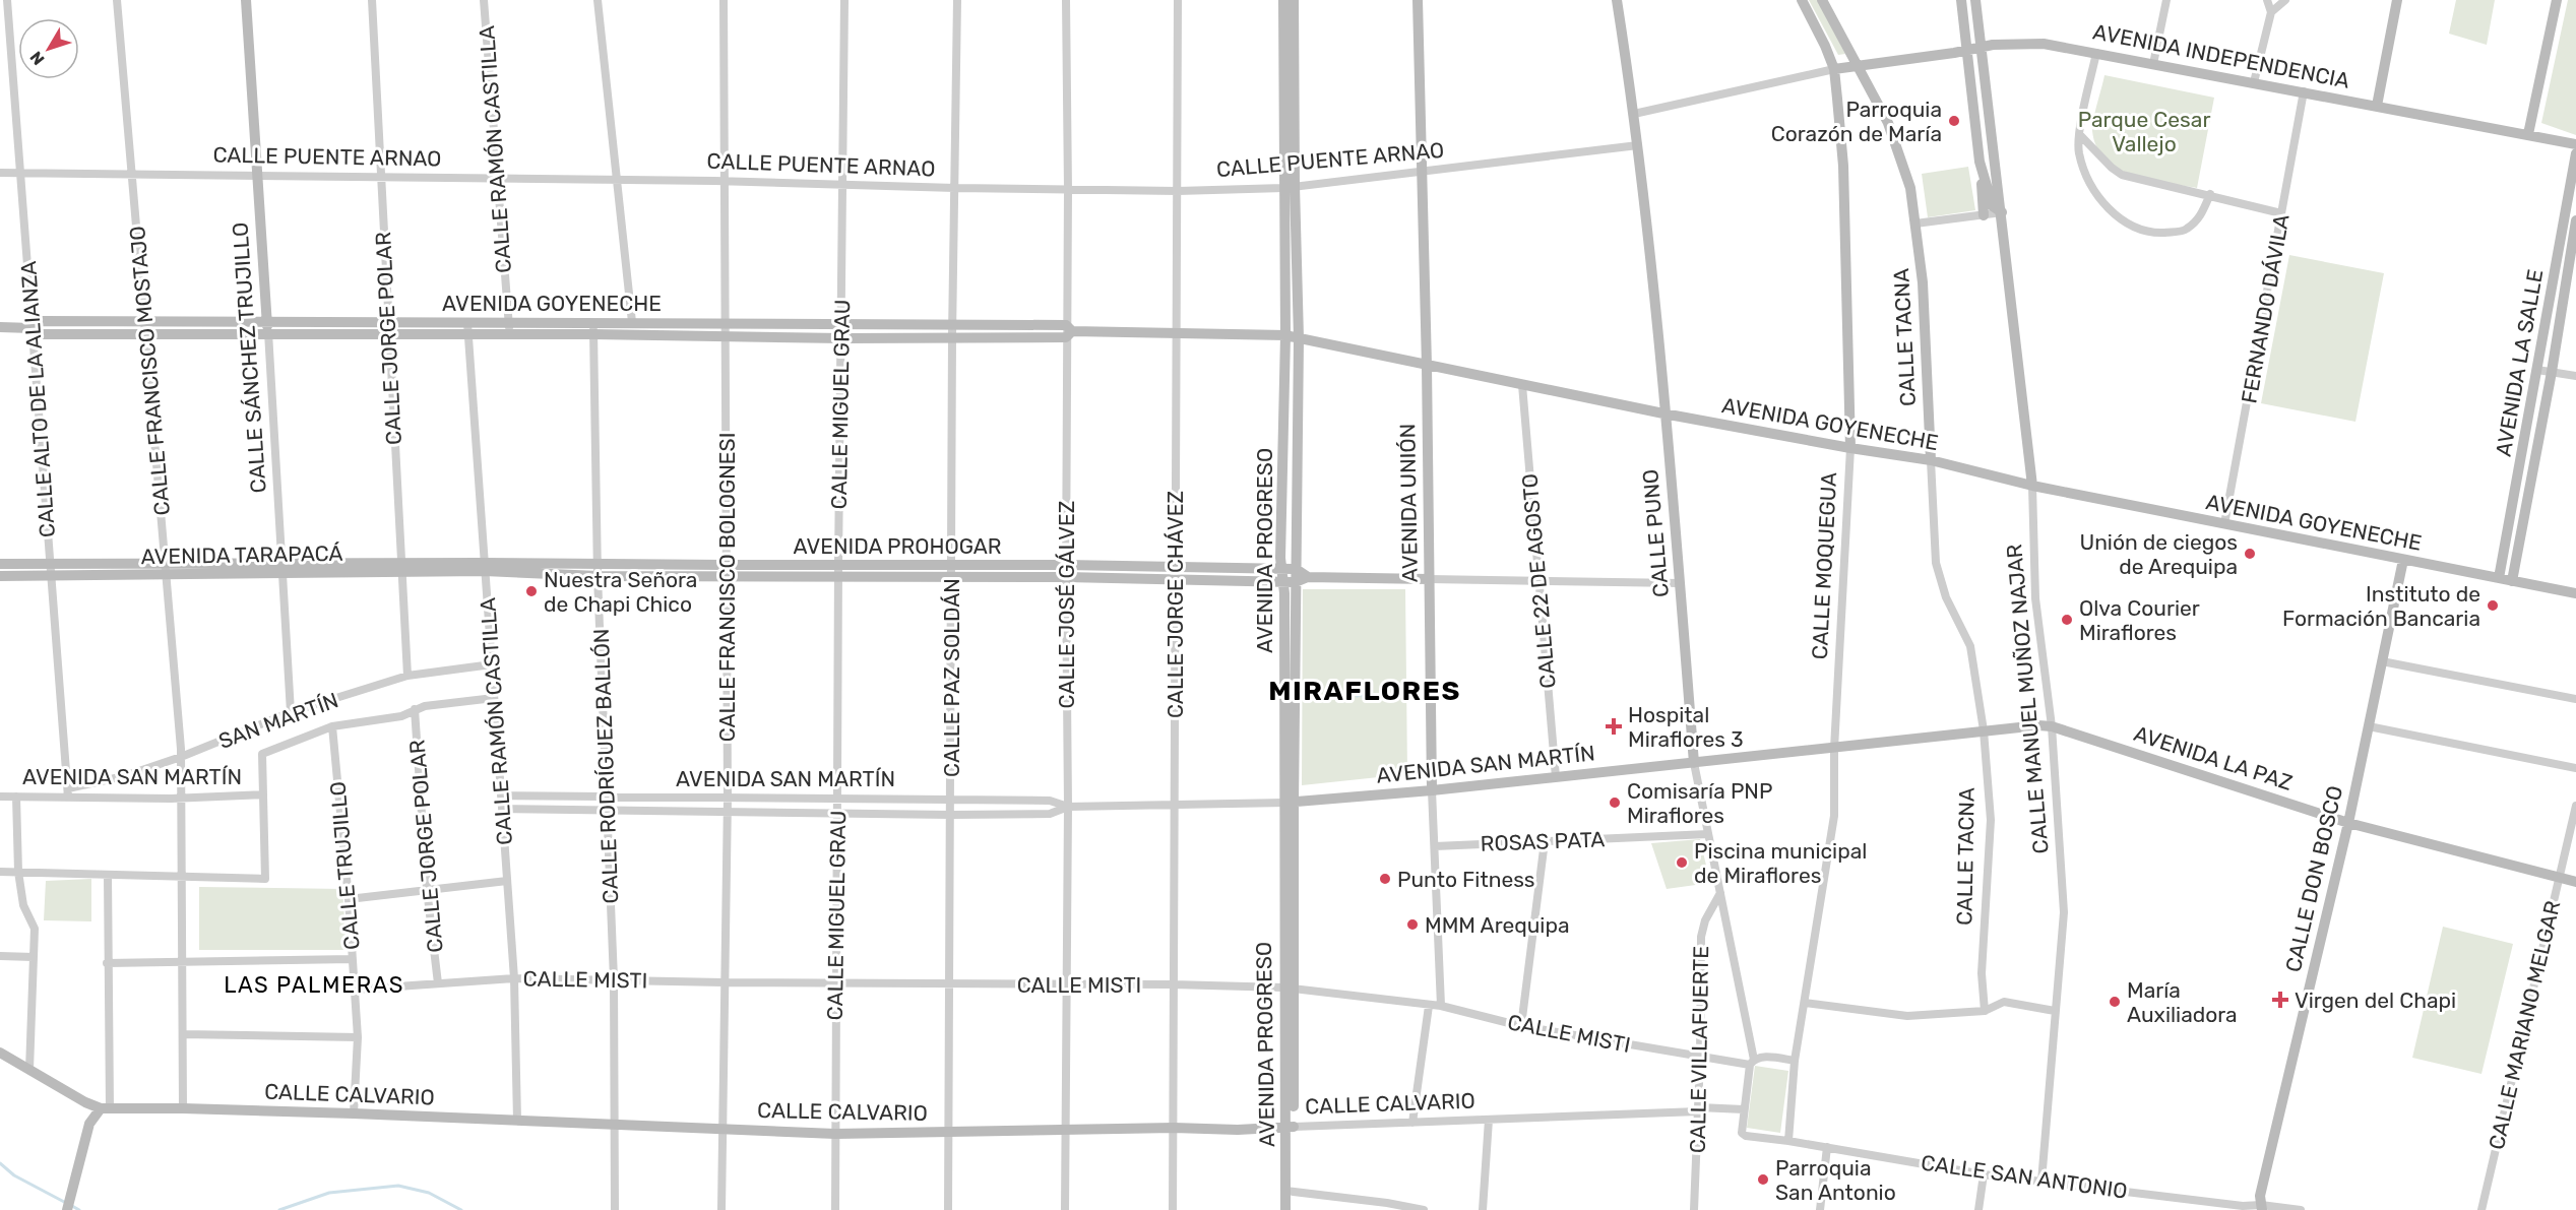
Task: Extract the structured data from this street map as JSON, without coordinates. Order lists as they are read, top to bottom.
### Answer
{
  "streets": {
    "street": [
      "AVENIDA INDEPENDENCIA",
      "CALLE RAMÓN CASTILLA",
      "CALLE PUENTE ARNAO",
      "AVENIDA GOYENECHE",
      "FERNANDO DÁVILA",
      "CALLE TACNA",
      "CALLE JORGE POLAR",
      "CALLE SÁNCHEZ TRUJILLO",
      "AVENIDA LA SALLE",
      "CALLE FRANCISCO MOSTAJO",
      "CALLE ALTO DE LA ALIANZA",
      "CALLE MIGUEL GRAU",
      "AVENIDA UNIÓN",
      "CALLE PUNO",
      "AVENIDA PROHOGAR",
      "AVENIDA PROGRESO",
      "AVENIDA TARAPACÁ",
      "CALLE MOQUEGUA",
      "CALLE 22 DE AGOSTO",
      "CALLE FRANCISCO BOLOGNESI",
      "CALLE JOSÉ GÁLVEZ",
      "CALLE JORGE CHÁVEZ",
      "CALLE PAZ SOLDÁN",
      "CALLE MANUEL MUÑOZ NAJAR",
      "SAN MARTÍN",
      "AVENIDA LA PAZ",
      "AVENIDA SAN MARTÍN",
      "CALLE RODRÍGUEZ BALLÓN",
      "ROSAS PATA",
      "CALLE TRUJILLO",
      "CALLE DON BOSCO",
      "CALLE MISTI",
      "CALLE MARIANO MELGAR",
      "CALLE VILLAFUERTE",
      "CALLE CALVARIO",
      "CALLE SAN ANTONIO"
    ]
  },
  "crossings": [
    ["AVENIDA INDEPENDENCIA", "FERNANDO DÁVILA"],
    ["AVENIDA INDEPENDENCIA", "CALLE TACNA"],
    ["AVENIDA INDEPENDENCIA", "CALLE MANUEL MUÑOZ NAJAR"],
    ["CALLE RAMÓN CASTILLA", "CALLE PUENTE ARNAO"],
    ["CALLE RAMÓN CASTILLA", "AVENIDA GOYENECHE"],
    ["CALLE RAMÓN CASTILLA", "AVENIDA PROHOGAR"],
    ["CALLE RAMÓN CASTILLA", "AVENIDA TARAPACÁ"],
    ["CALLE RAMÓN CASTILLA", "SAN MARTÍN"],
    ["CALLE RAMÓN CASTILLA", "AVENIDA SAN MARTÍN"],
    ["CALLE RAMÓN CASTILLA", "CALLE MISTI"],
    ["CALLE RAMÓN CASTILLA", "CALLE CALVARIO"],
    ["CALLE PUENTE ARNAO", "CALLE JORGE POLAR"],
    ["CALLE PUENTE ARNAO", "CALLE SÁNCHEZ TRUJILLO"],
    ["CALLE PUENTE ARNAO", "CALLE FRANCISCO MOSTAJO"],
    ["CALLE PUENTE ARNAO", "CALLE ALTO DE LA ALIANZA"],
    ["CALLE PUENTE ARNAO", "CALLE MIGUEL GRAU"],
    ["CALLE PUENTE ARNAO", "AVENIDA UNIÓN"],
    ["CALLE PUENTE ARNAO", "CALLE PUNO"],
    ["CALLE PUENTE ARNAO", "AVENIDA PROGRESO"],
    ["CALLE PUENTE ARNAO", "CALLE FRANCISCO BOLOGNESI"],
    ["CALLE PUENTE ARNAO", "CALLE JOSÉ GÁLVEZ"],
    ["CALLE PUENTE ARNAO", "CALLE JORGE CHÁVEZ"],
    ["CALLE PUENTE ARNAO", "CALLE PAZ SOLDÁN"],
    ["AVENIDA GOYENECHE", "FERNANDO DÁVILA"],
    ["AVENIDA GOYENECHE", "CALLE TACNA"],
    ["AVENIDA GOYENECHE", "CALLE JORGE POLAR"],
    ["AVENIDA GOYENECHE", "CALLE SÁNCHEZ TRUJILLO"],
    ["AVENIDA GOYENECHE", "AVENIDA LA SALLE"],
    ["AVENIDA GOYENECHE", "CALLE FRANCISCO MOSTAJO"],
    ["AVENIDA GOYENECHE", "CALLE ALTO DE LA ALIANZA"],
    ["AVENIDA GOYENECHE", "CALLE MIGUEL GRAU"],
    ["AVENIDA GOYENECHE", "AVENIDA UNIÓN"],
    ["AVENIDA GOYENECHE", "CALLE PUNO"],
    ["AVENIDA GOYENECHE", "AVENIDA PROGRESO"],
    ["AVENIDA GOYENECHE", "CALLE MOQUEGUA"],
    ["AVENIDA GOYENECHE", "CALLE 22 DE AGOSTO"],
    ["AVENIDA GOYENECHE", "CALLE FRANCISCO BOLOGNESI"],
    ["AVENIDA GOYENECHE", "CALLE JOSÉ GÁLVEZ"],
    ["AVENIDA GOYENECHE", "CALLE JORGE CHÁVEZ"],
    ["AVENIDA GOYENECHE", "CALLE PAZ SOLDÁN"],
    ["AVENIDA GOYENECHE", "CALLE MANUEL MUÑOZ NAJAR"],
    ["AVENIDA GOYENECHE", "CALLE RODRÍGUEZ BALLÓN"],
    ["AVENIDA GOYENECHE", "CALLE DON BOSCO"],
    ["CALLE TACNA", "AVENIDA SAN MARTÍN"],
    ["CALLE JORGE POLAR", "AVENIDA TARAPACÁ"],
    ["CALLE JORGE POLAR", "SAN MARTÍN"],
    ["CALLE JORGE POLAR", "CALLE MISTI"],
    ["CALLE SÁNCHEZ TRUJILLO", "AVENIDA TARAPACÁ"],
    ["CALLE SÁNCHEZ TRUJILLO", "SAN MARTÍN"],
    ["CALLE FRANCISCO MOSTAJO", "AVENIDA TARAPACÁ"],
    ["CALLE FRANCISCO MOSTAJO", "SAN MARTÍN"],
    ["CALLE FRANCISCO MOSTAJO", "AVENIDA SAN MARTÍN"],
    ["CALLE FRANCISCO MOSTAJO", "CALLE CALVARIO"],
    ["CALLE ALTO DE LA ALIANZA", "AVENIDA TARAPACÁ"],
    ["CALLE ALTO DE LA ALIANZA", "SAN MARTÍN"],
    ["CALLE ALTO DE LA ALIANZA", "AVENIDA SAN MARTÍN"],
    ["CALLE MIGUEL GRAU", "AVENIDA PROHOGAR"],
    ["CALLE MIGUEL GRAU", "AVENIDA SAN MARTÍN"],
    ["CALLE MIGUEL GRAU", "CALLE MISTI"],
    ["CALLE MIGUEL GRAU", "CALLE CALVARIO"],
    ["AVENIDA UNIÓN", "AVENIDA PROHOGAR"],
    ["AVENIDA UNIÓN", "AVENIDA SAN MARTÍN"],
    ["AVENIDA UNIÓN", "ROSAS PATA"],
    ["AVENIDA UNIÓN", "CALLE MISTI"],
    ["CALLE PUNO", "AVENIDA PROHOGAR"],
    ["CALLE PUNO", "AVENIDA SAN MARTÍN"],
    ["CALLE PUNO", "ROSAS PATA"],
    ["CALLE PUNO", "CALLE MISTI"],
    ["CALLE PUNO", "CALLE VILLAFUERTE"],
    ["CALLE PUNO", "CALLE CALVARIO"],
    ["CALLE PUNO", "CALLE SAN ANTONIO"],
    ["AVENIDA PROHOGAR", "AVENIDA PROGRESO"],
    ["AVENIDA PROHOGAR", "AVENIDA TARAPACÁ"],
    ["AVENIDA PROHOGAR", "CALLE 22 DE AGOSTO"],
    ["AVENIDA PROHOGAR", "CALLE FRANCISCO BOLOGNESI"],
    ["AVENIDA PROHOGAR", "CALLE JOSÉ GÁLVEZ"],
    ["AVENIDA PROHOGAR", "CALLE JORGE CHÁVEZ"],
    ["AVENIDA PROHOGAR", "CALLE PAZ SOLDÁN"],
    ["AVENIDA PROHOGAR", "CALLE RODRÍGUEZ BALLÓN"],
    ["AVENIDA PROGRESO", "AVENIDA SAN MARTÍN"],
    ["AVENIDA PROGRESO", "CALLE MISTI"],
    ["AVENIDA PROGRESO", "CALLE CALVARIO"],
    ["CALLE MOQUEGUA", "AVENIDA SAN MARTÍN"],
    ["CALLE MOQUEGUA", "CALLE MISTI"],
    ["CALLE MOQUEGUA", "CALLE SAN ANTONIO"],
    ["CALLE 22 DE AGOSTO", "AVENIDA SAN MARTÍN"],
    ["CALLE FRANCISCO BOLOGNESI", "AVENIDA SAN MARTÍN"],
    ["CALLE FRANCISCO BOLOGNESI", "CALLE MISTI"],
    ["CALLE FRANCISCO BOLOGNESI", "CALLE CALVARIO"],
    ["CALLE JOSÉ GÁLVEZ", "AVENIDA SAN MARTÍN"],
    ["CALLE JOSÉ GÁLVEZ", "CALLE MISTI"],
    ["CALLE JOSÉ GÁLVEZ", "CALLE CALVARIO"],
    ["CALLE JORGE CHÁVEZ", "AVENIDA SAN MARTÍN"],
    ["CALLE JORGE CHÁVEZ", "CALLE MISTI"],
    ["CALLE JORGE CHÁVEZ", "CALLE CALVARIO"],
    ["CALLE PAZ SOLDÁN", "AVENIDA SAN MARTÍN"],
    ["CALLE PAZ SOLDÁN", "CALLE MISTI"],
    ["CALLE PAZ SOLDÁN", "CALLE CALVARIO"],
    ["CALLE MANUEL MUÑOZ NAJAR", "AVENIDA LA PAZ"],
    ["CALLE MANUEL MUÑOZ NAJAR", "AVENIDA SAN MARTÍN"],
    ["CALLE MANUEL MUÑOZ NAJAR", "CALLE SAN ANTONIO"],
    ["AVENIDA LA PAZ", "AVENIDA SAN MARTÍN"],
    ["AVENIDA LA PAZ", "CALLE DON BOSCO"],
    ["AVENIDA LA PAZ", "CALLE MARIANO MELGAR"],
    ["AVENIDA SAN MARTÍN", "CALLE RODRÍGUEZ BALLÓN"],
    ["CALLE RODRÍGUEZ BALLÓN", "CALLE MISTI"],
    ["CALLE RODRÍGUEZ BALLÓN", "CALLE CALVARIO"],
    ["CALLE TRUJILLO", "CALLE MISTI"],
    ["CALLE TRUJILLO", "CALLE CALVARIO"],
    ["CALLE DON BOSCO", "CALLE SAN ANTONIO"],
    ["CALLE MISTI", "CALLE VILLAFUERTE"],
    ["CALLE VILLAFUERTE", "CALLE CALVARIO"],
    ["CALLE CALVARIO", "CALLE SAN ANTONIO"]
  ],
  "districts": ["MIRAFLORES", "LAS PALMERAS"],
  "parks": ["Parque Cesar Vallejo"],
  "places": {
    "other": [
      "Parroquia Corazón de María",
      "Unión de ciegos de Arequipa",
      "Nuestra Señora de Chapi Chico",
      "Instituto de Formación Bancaria",
      "Olva Courier Miraflores",
      "Comisaría PNP Miraflores",
      "Piscina municipal de Miraflores",
      "Punto Fitness",
      "MMM Arequipa",
      "María Auxiliadora",
      "Parroquia San Antonio"
    ],
    "health": ["Hospital Miraflores 3", "Virgen del Chapi"]
  },
  "north": "bottom left"
}
